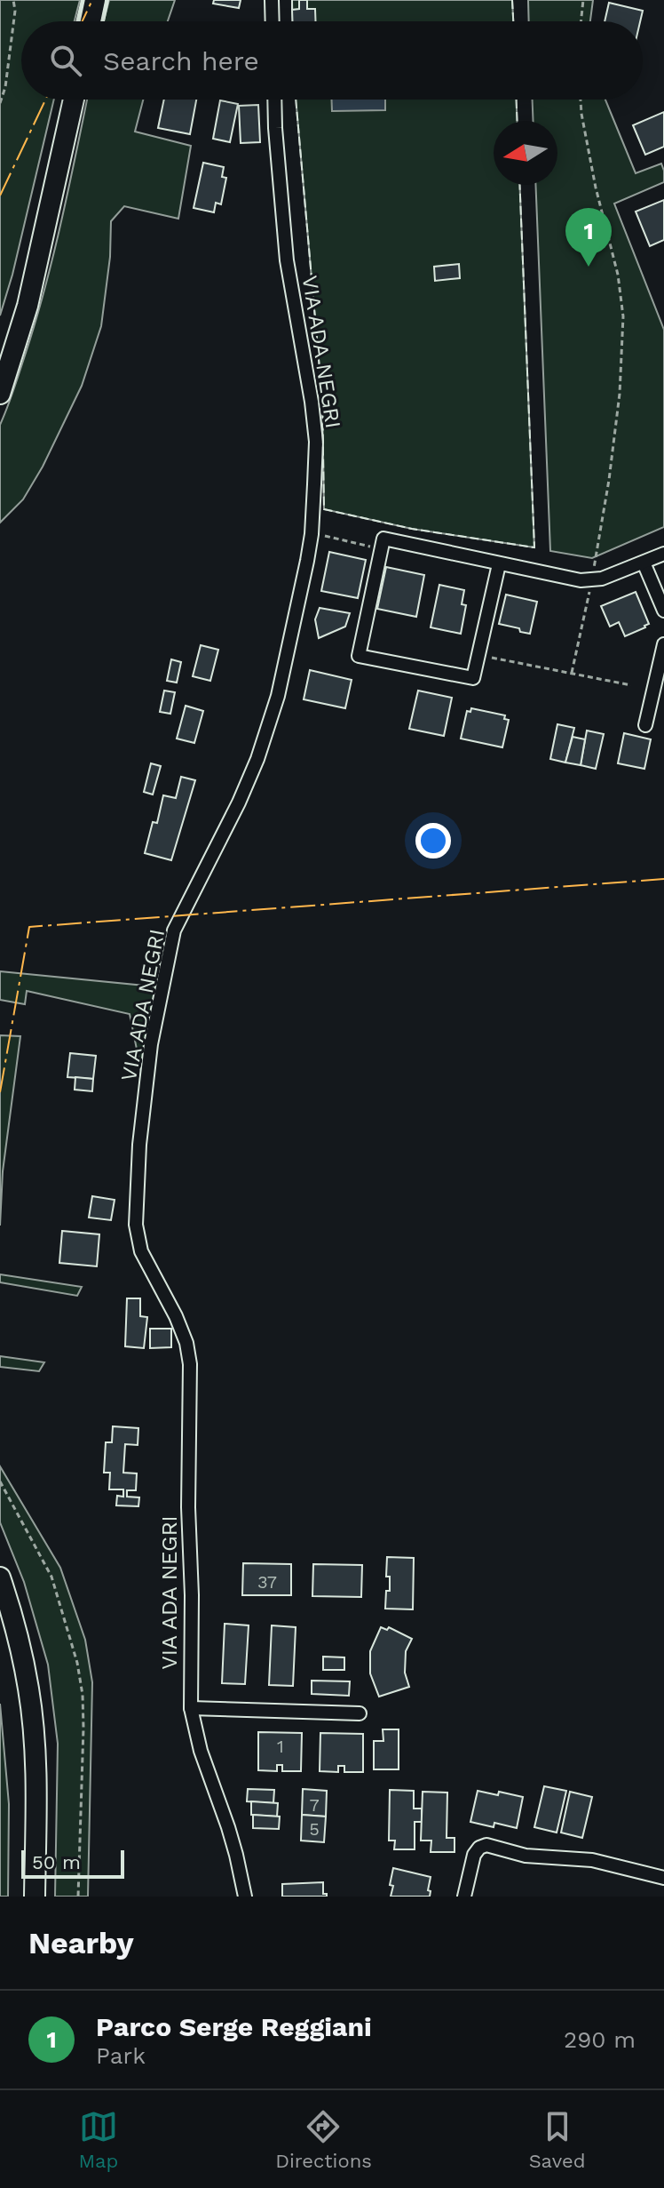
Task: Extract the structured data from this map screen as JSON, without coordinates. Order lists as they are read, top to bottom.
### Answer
{
  "streets": {
    "street": ["VIA ADA NEGRI"]
  },
  "house_numbers": [
    "37",
    "1",
    "7",
    "5"
  ],
  "scale_bar": "50 m",
  "north": "left",
  "page": {
    "search": "Search here",
    "pins": "1",
    "scale": "50 m",
    "heading": "Nearby",
    "list": [
      {
        "mark": "1",
        "name": "Parco Serge Reggiani",
        "note": "Park",
        "value": "290 m"
      }
    ],
    "nav": ["Map", "Directions", "Saved"]
  }
}
